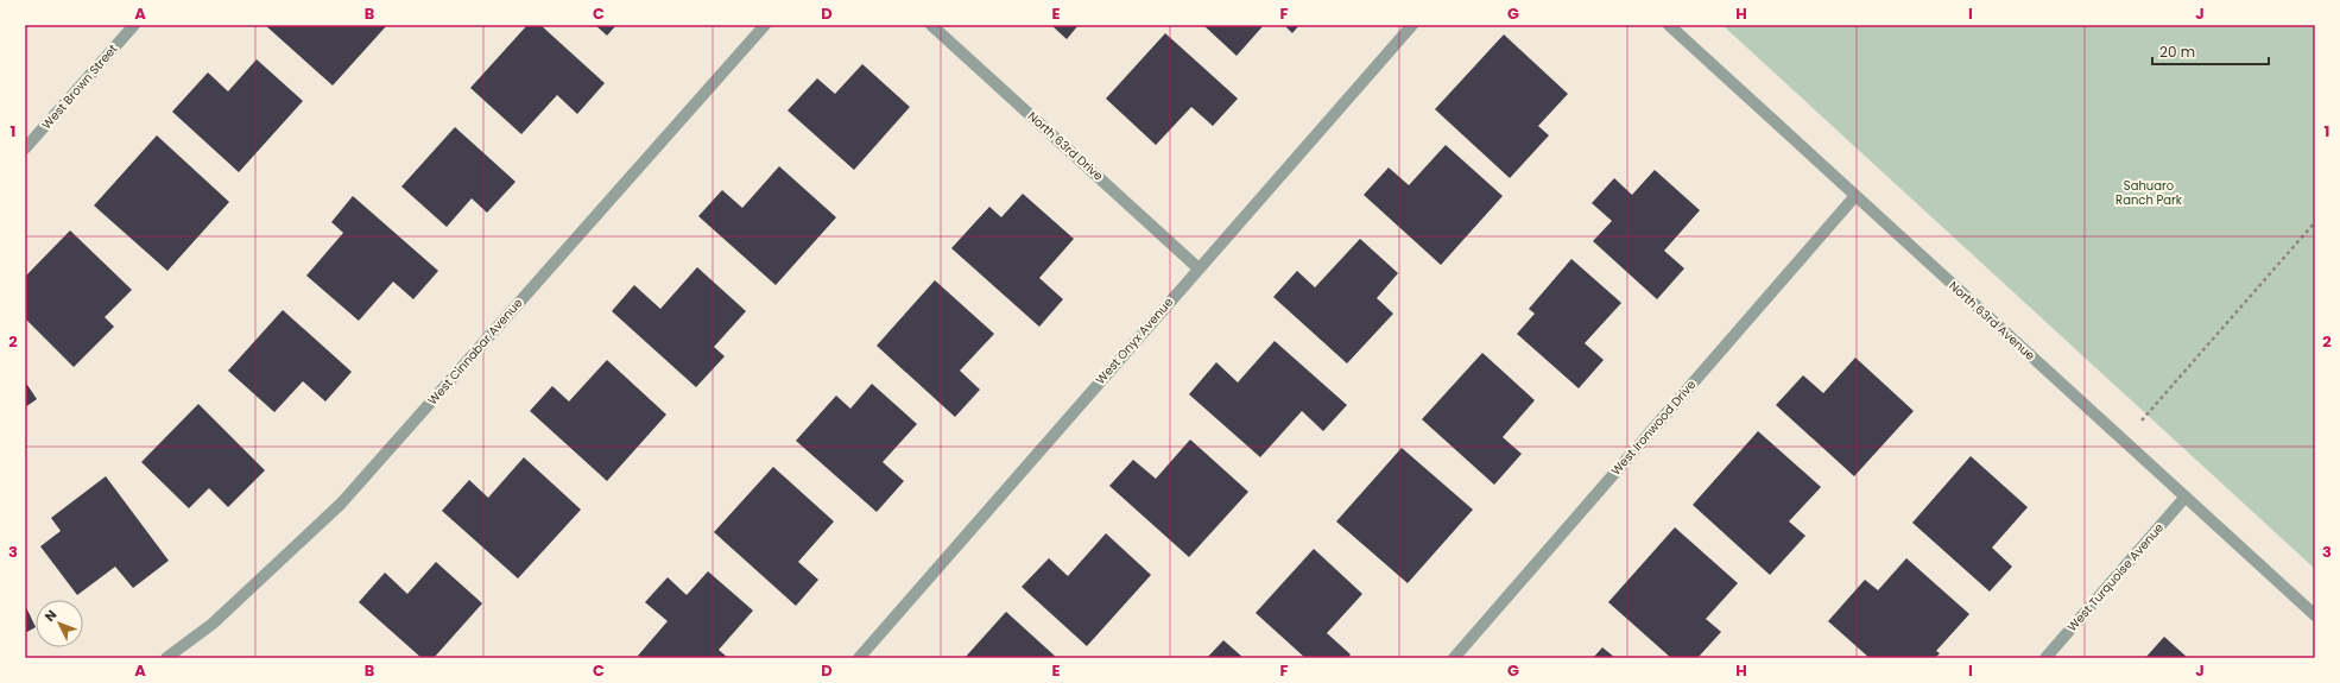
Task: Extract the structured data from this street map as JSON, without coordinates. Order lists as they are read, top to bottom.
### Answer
{
  "streets": {
    "street": [
      "West Brown Street",
      "North 63rd Drive",
      "North 63rd Avenue",
      "West Onyx Avenue",
      "West Cinnabar Avenue",
      "West Ironwood Drive",
      "West Turquoise Avenue"
    ]
  },
  "crossings": [
    ["North 63rd Drive", "West Onyx Avenue"],
    ["North 63rd Avenue", "West Ironwood Drive"],
    ["North 63rd Avenue", "West Turquoise Avenue"]
  ],
  "parks": ["Sahuaro Ranch Park"],
  "scale_bar": "20 m",
  "north": "top left",
  "grid": {
    "columns": [
      "A",
      "B",
      "C",
      "D",
      "E",
      "F",
      "G",
      "H",
      "I",
      "J"
    ],
    "rows": ["1", "2", "3"]
  }
}
